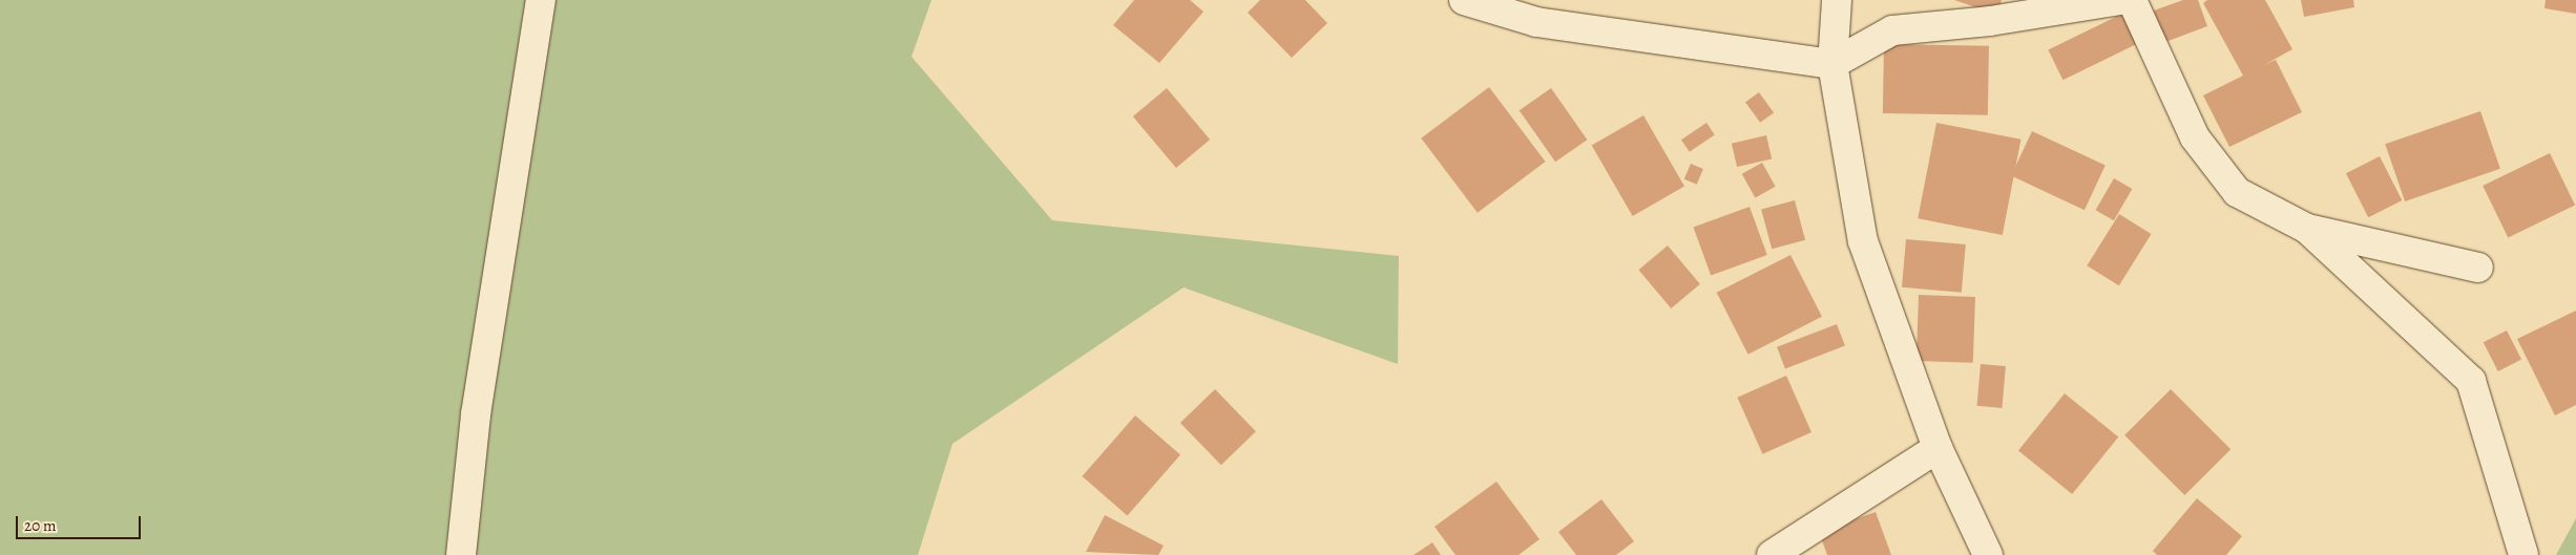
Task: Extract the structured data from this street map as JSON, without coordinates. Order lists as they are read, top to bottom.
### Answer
{
  "scale_bar": "20 m"
}
